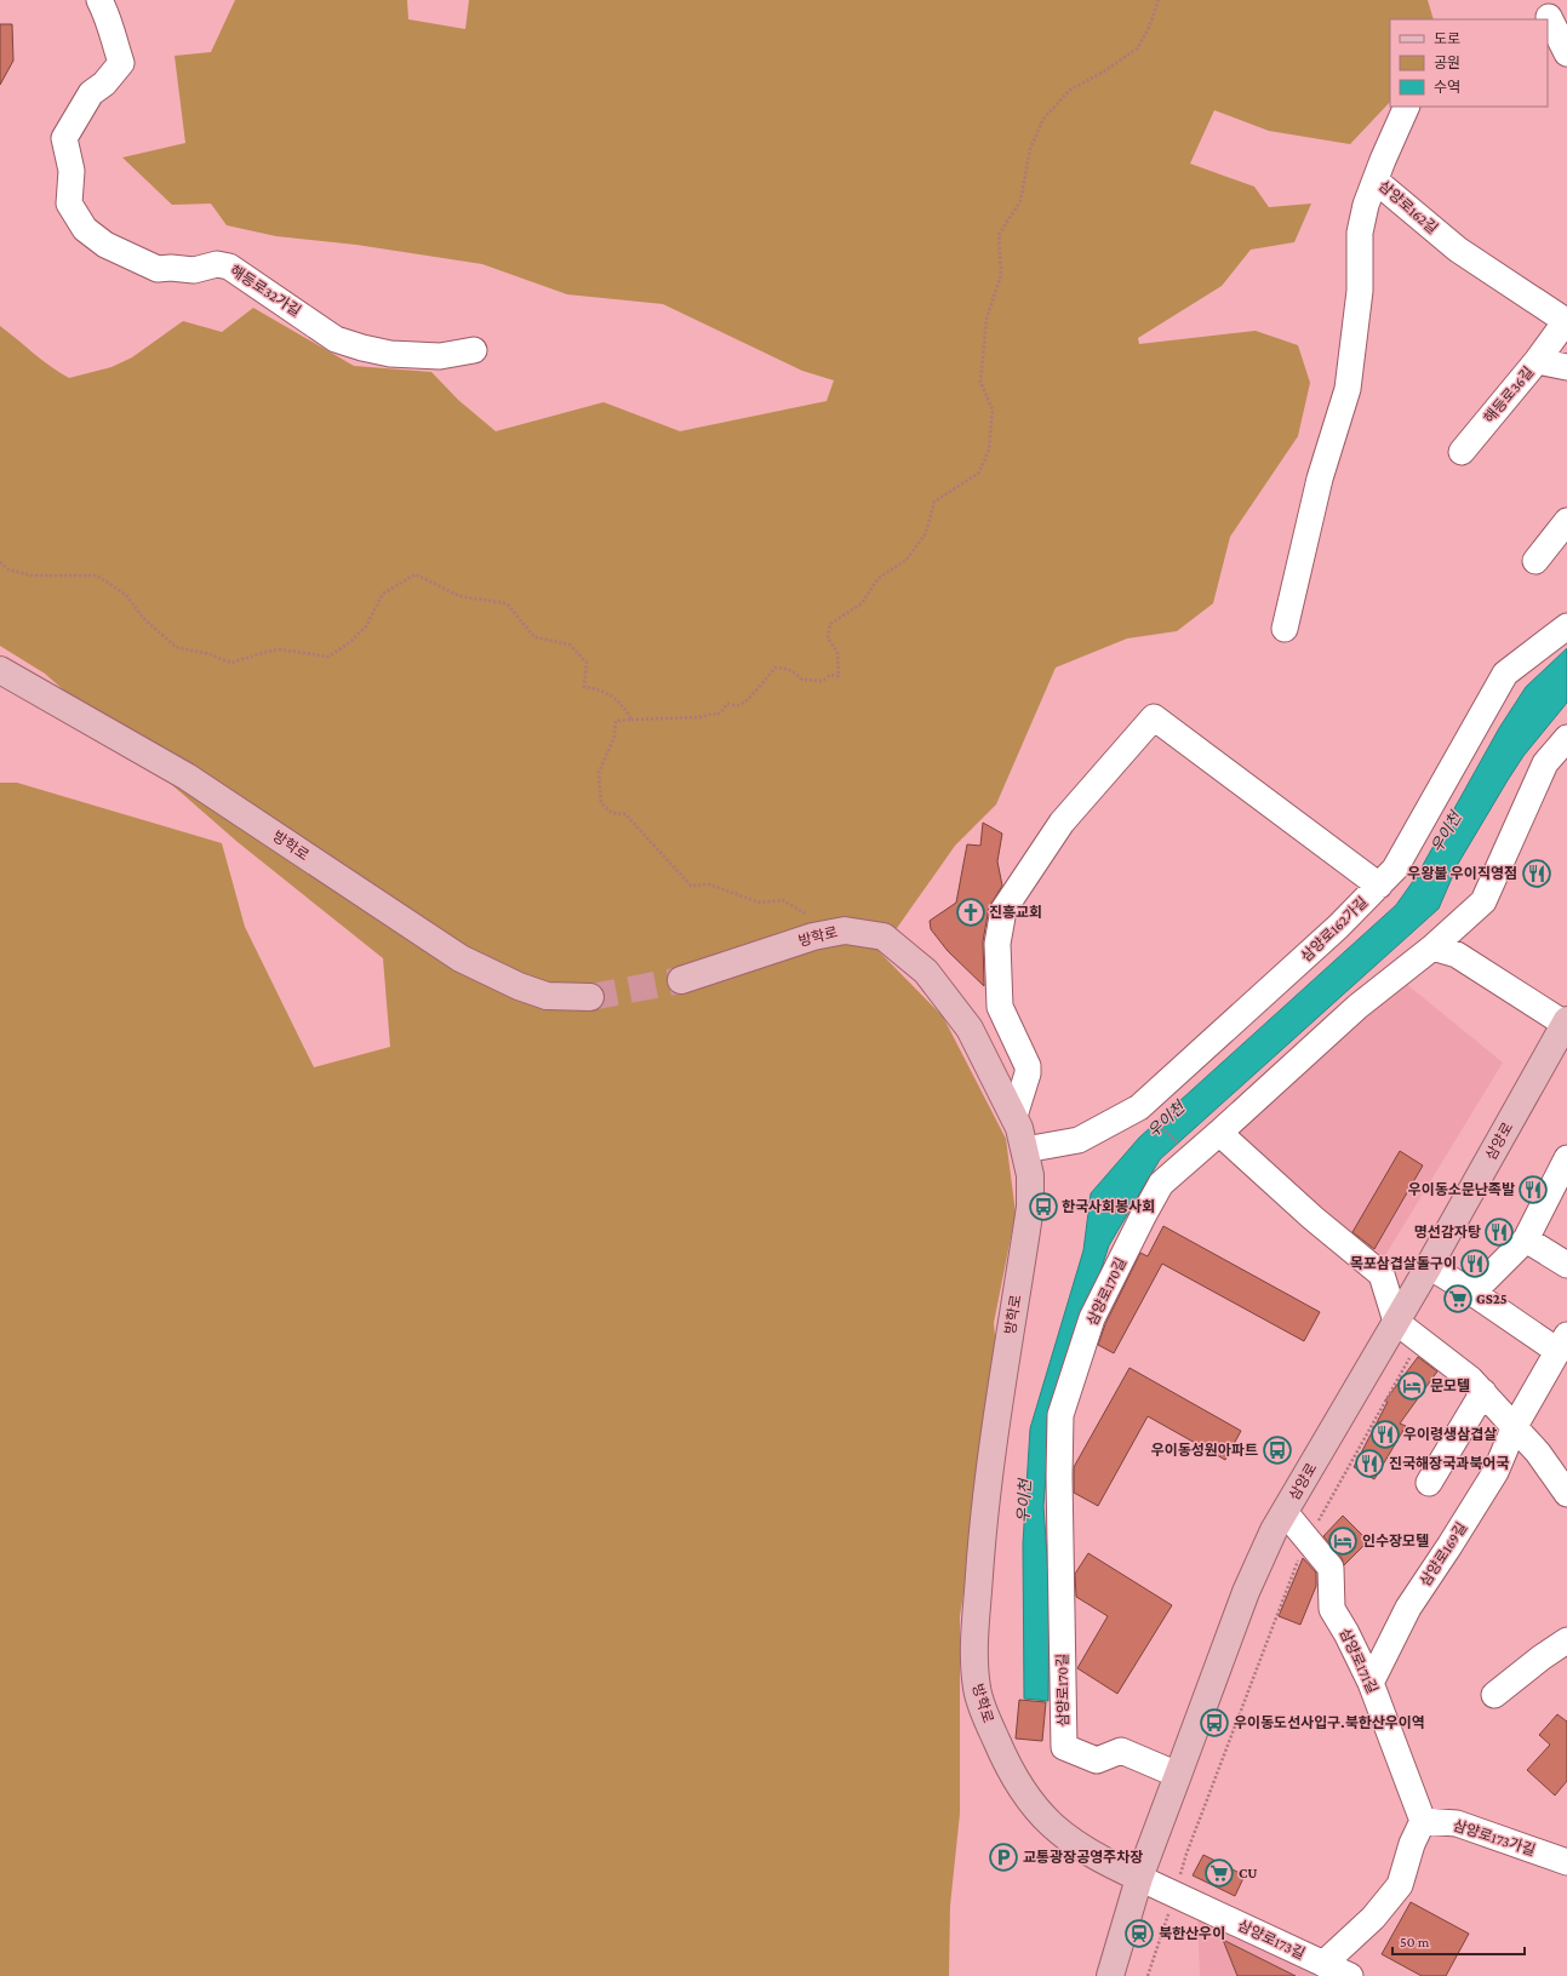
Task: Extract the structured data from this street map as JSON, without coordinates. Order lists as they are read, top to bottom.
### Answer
{
  "streets": {
    "main road": ["방학로", "삼양로"],
    "street": [
      "삼양로162길",
      "해등로32가길",
      "해등로36길",
      "삼양로162가길",
      "삼양로170길",
      "삼양로169길",
      "삼양로171길",
      "삼양로173가길",
      "삼양로173길"
    ]
  },
  "crossings": [
    ["삼양로162길", "해등로36길"],
    ["방학로", "삼양로162가길"],
    ["방학로", "삼양로"],
    ["방학로", "삼양로173길"],
    ["삼양로", "삼양로170길"],
    ["삼양로", "삼양로171길"],
    ["삼양로", "삼양로173길"],
    ["삼양로169길", "삼양로171길"],
    ["삼양로171길", "삼양로173가길"]
  ],
  "water": ["우이천"],
  "places": {
    "restaurant": [
      "우왕불 우이직영점",
      "우이동소문난족발",
      "명선감자탕",
      "목포삼겹살돌구이",
      "우이령생삼겹살",
      "진국해장국과북어국"
    ],
    "church": ["진흥교회"],
    "bus stop": ["한국사회봉사회", "우이동성원아파트", "우이동도선사입구.북한산우이역"],
    "supermarket": ["GS25", "CU"],
    "hotel": ["문모텔", "인수장모텔"],
    "parking": ["교통광장공영주차장"],
    "station": ["북한산우이"]
  },
  "legend": ["도로", "공원", "수역"],
  "scale_bar": "50 m"
}
